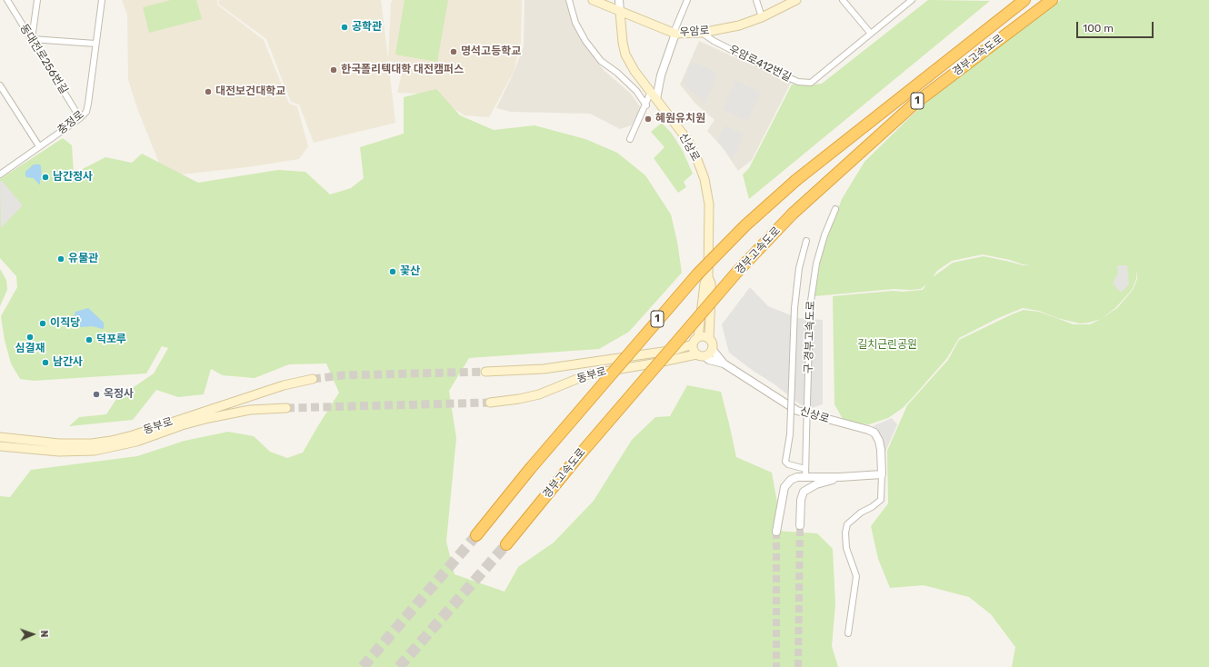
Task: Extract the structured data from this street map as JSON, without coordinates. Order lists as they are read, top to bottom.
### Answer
{
  "streets": {
    "highway": ["경부고속도로", "1"],
    "main road": ["우암로", "신상로", "동부로"],
    "street": [
      "동대전로256번길",
      "우암로412번길",
      "충정로",
      "구 경부고속도로"
    ]
  },
  "crossings": [
    ["우암로", "우암로412번길"],
    ["우암로", "신상로"],
    ["동대전로256번길", "충정로"]
  ],
  "parks": ["길치근린공원"],
  "places": [
    "공학관",
    "명석고등학교",
    "한국폴리텍대학 대전캠퍼스",
    "대전보건대학교",
    "혜원유치원",
    "남간정사",
    "유물관",
    "꽃산",
    "이직당",
    "심결재",
    "덕포루",
    "남간사",
    "옥정사"
  ],
  "scale_bar": "100 m",
  "north": "right"
}
